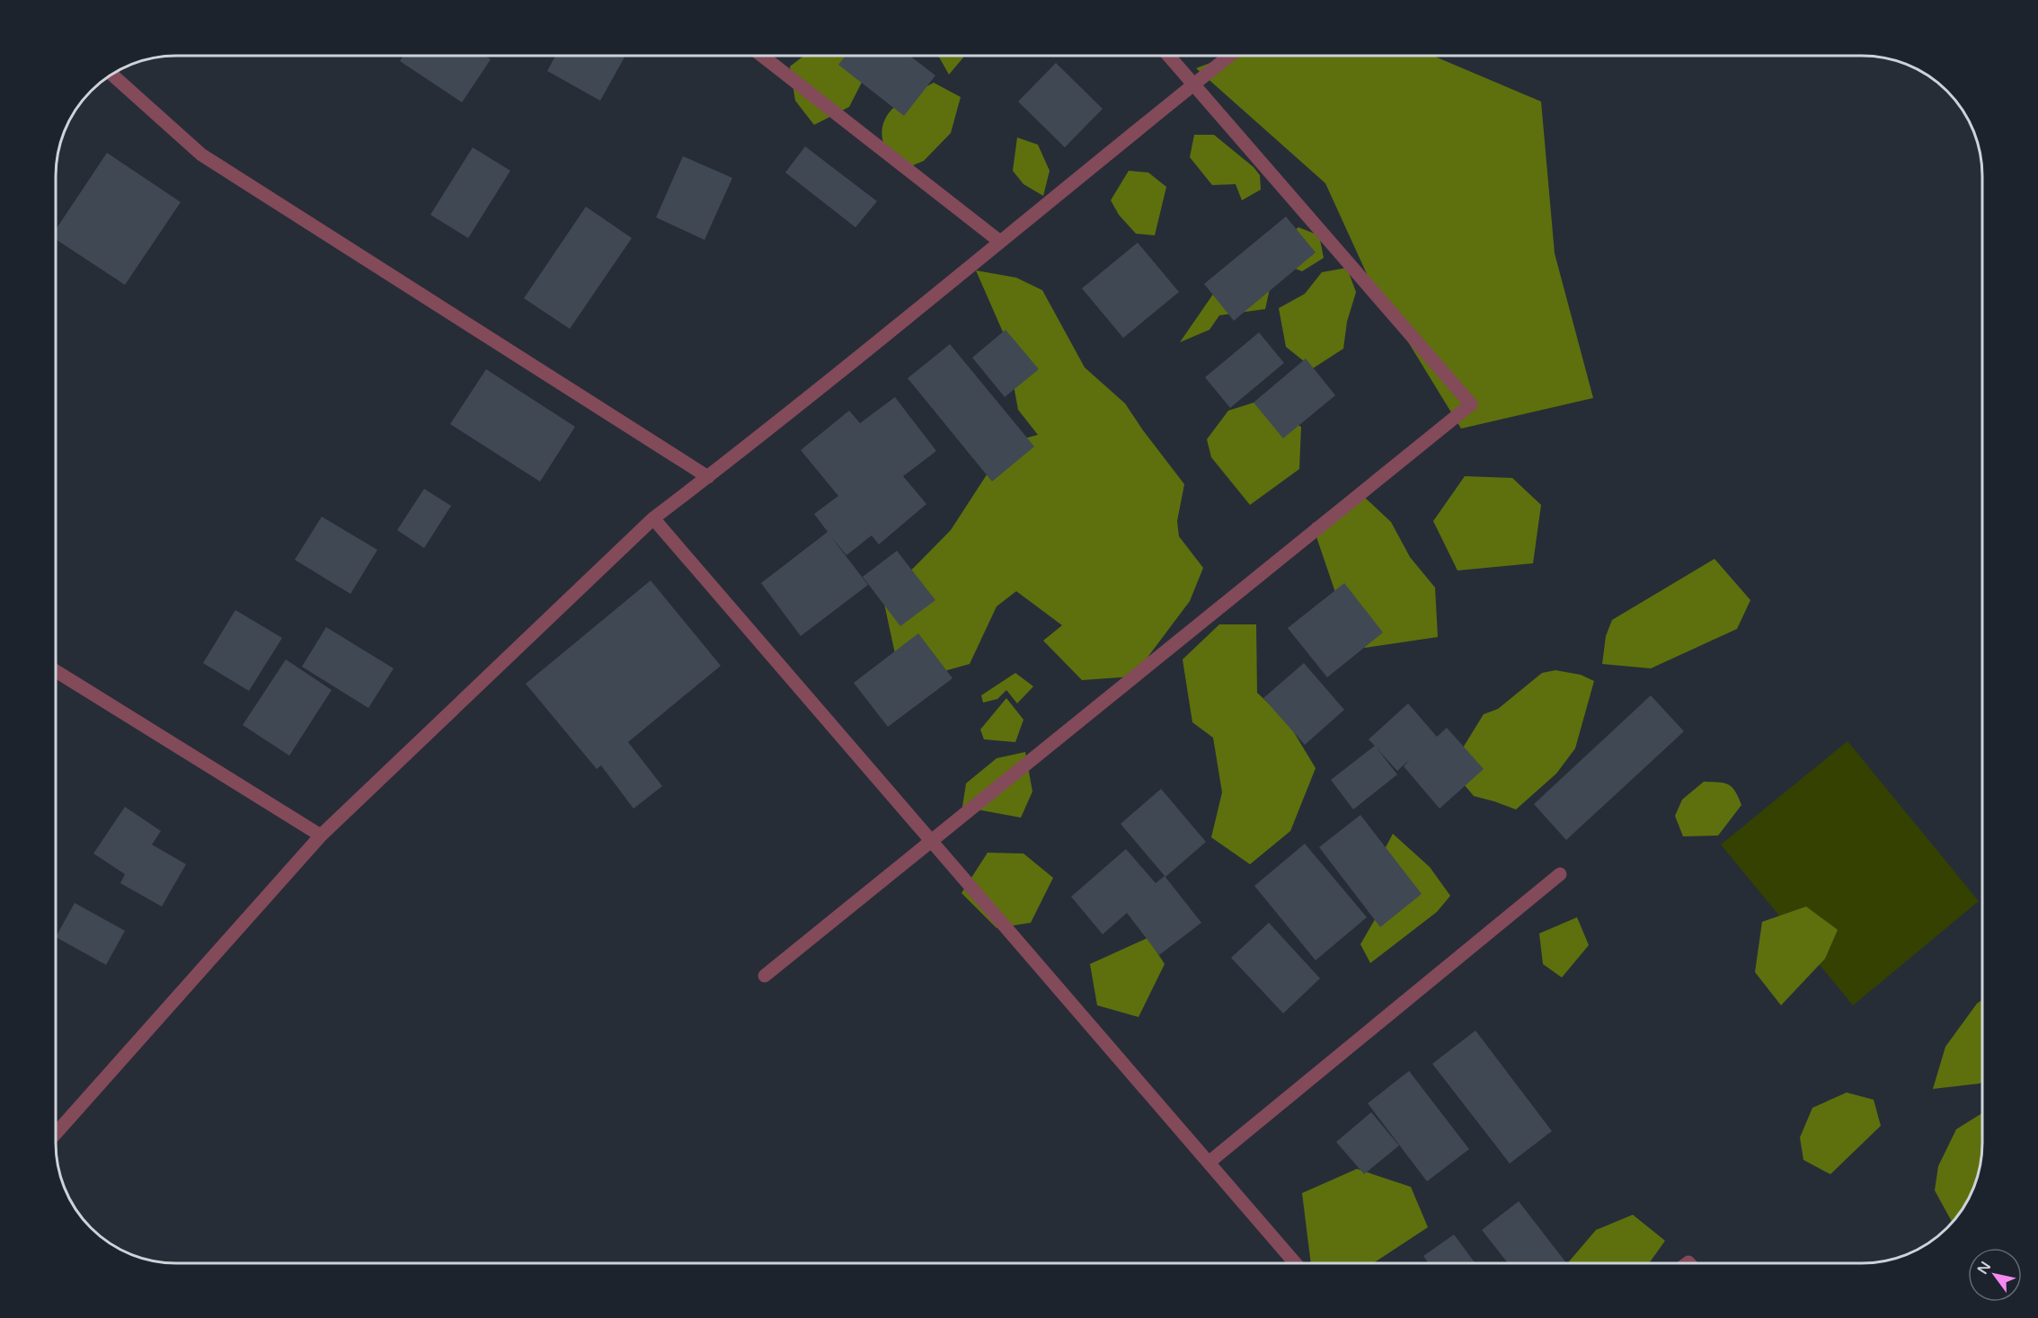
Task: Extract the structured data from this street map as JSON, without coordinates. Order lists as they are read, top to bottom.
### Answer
{
  "north": "top left"
}
